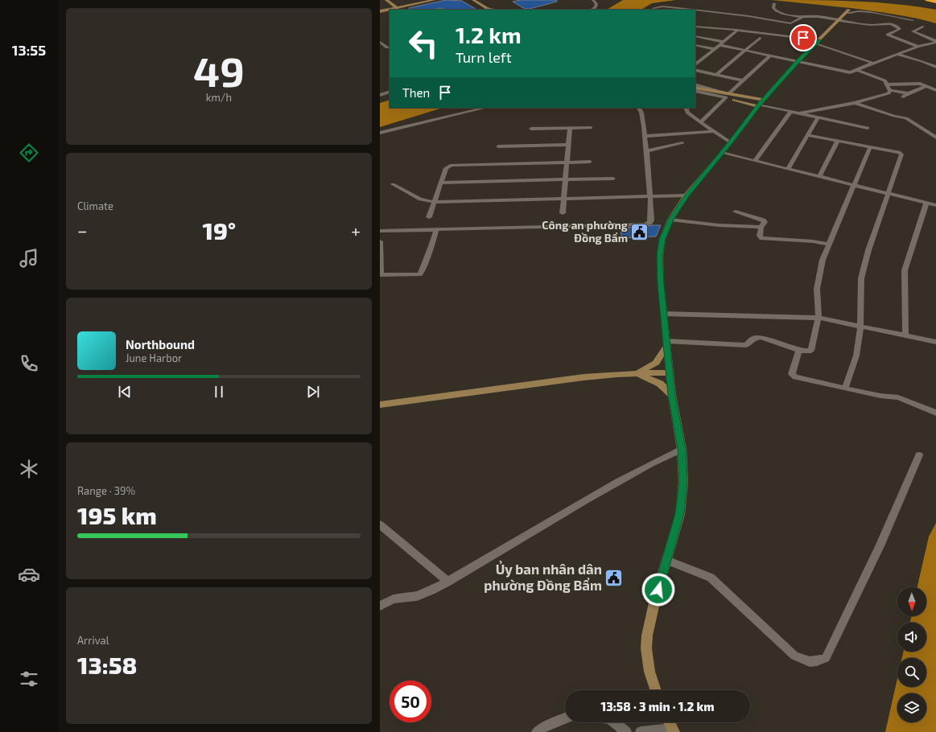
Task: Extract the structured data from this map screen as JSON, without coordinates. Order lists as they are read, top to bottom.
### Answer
{
  "places": {
    "public building": ["Công an phường Đồng Bẩm", "Ủy ban nhân dân phường Đồng Bẩm"]
  },
  "north": "bottom",
  "page": {
    "tabs": "13:55",
    "tile": [
      ["49", "km/h"],
      "Climate",
      ["Range · 39%", "195 km"],
      ["Arrival", "13:58"]
    ],
    "turn": ["1.2 km", "Turn left"],
    "then": "Then",
    "heat": ["−", "19°", "+"],
    "song": ["Northbound", "June Harbor"],
    "limit": "50",
    "trip": "13:58 · 3 min · 1.2 km"
  }
}
